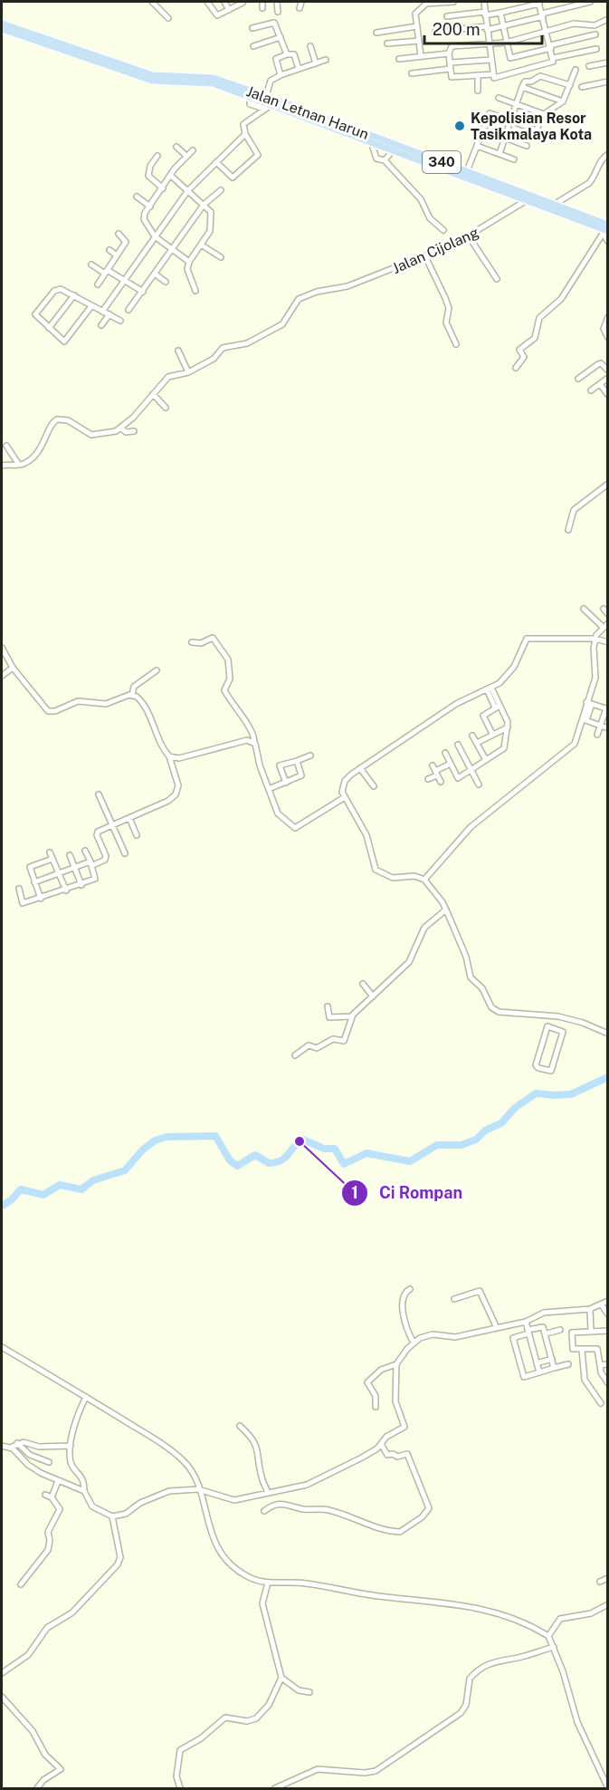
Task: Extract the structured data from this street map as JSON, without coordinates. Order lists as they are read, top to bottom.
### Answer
{
  "streets": {
    "main road": ["Jalan Letnan Harun", "340"],
    "street": ["Jalan Cijolang"]
  },
  "crossings": [
    ["Jalan Letnan Harun", "Jalan Cijolang"]
  ],
  "places": ["Kepolisian Resor Tasikmalaya Kota", "Ci Rompan"],
  "scale_bar": "200 m"
}
